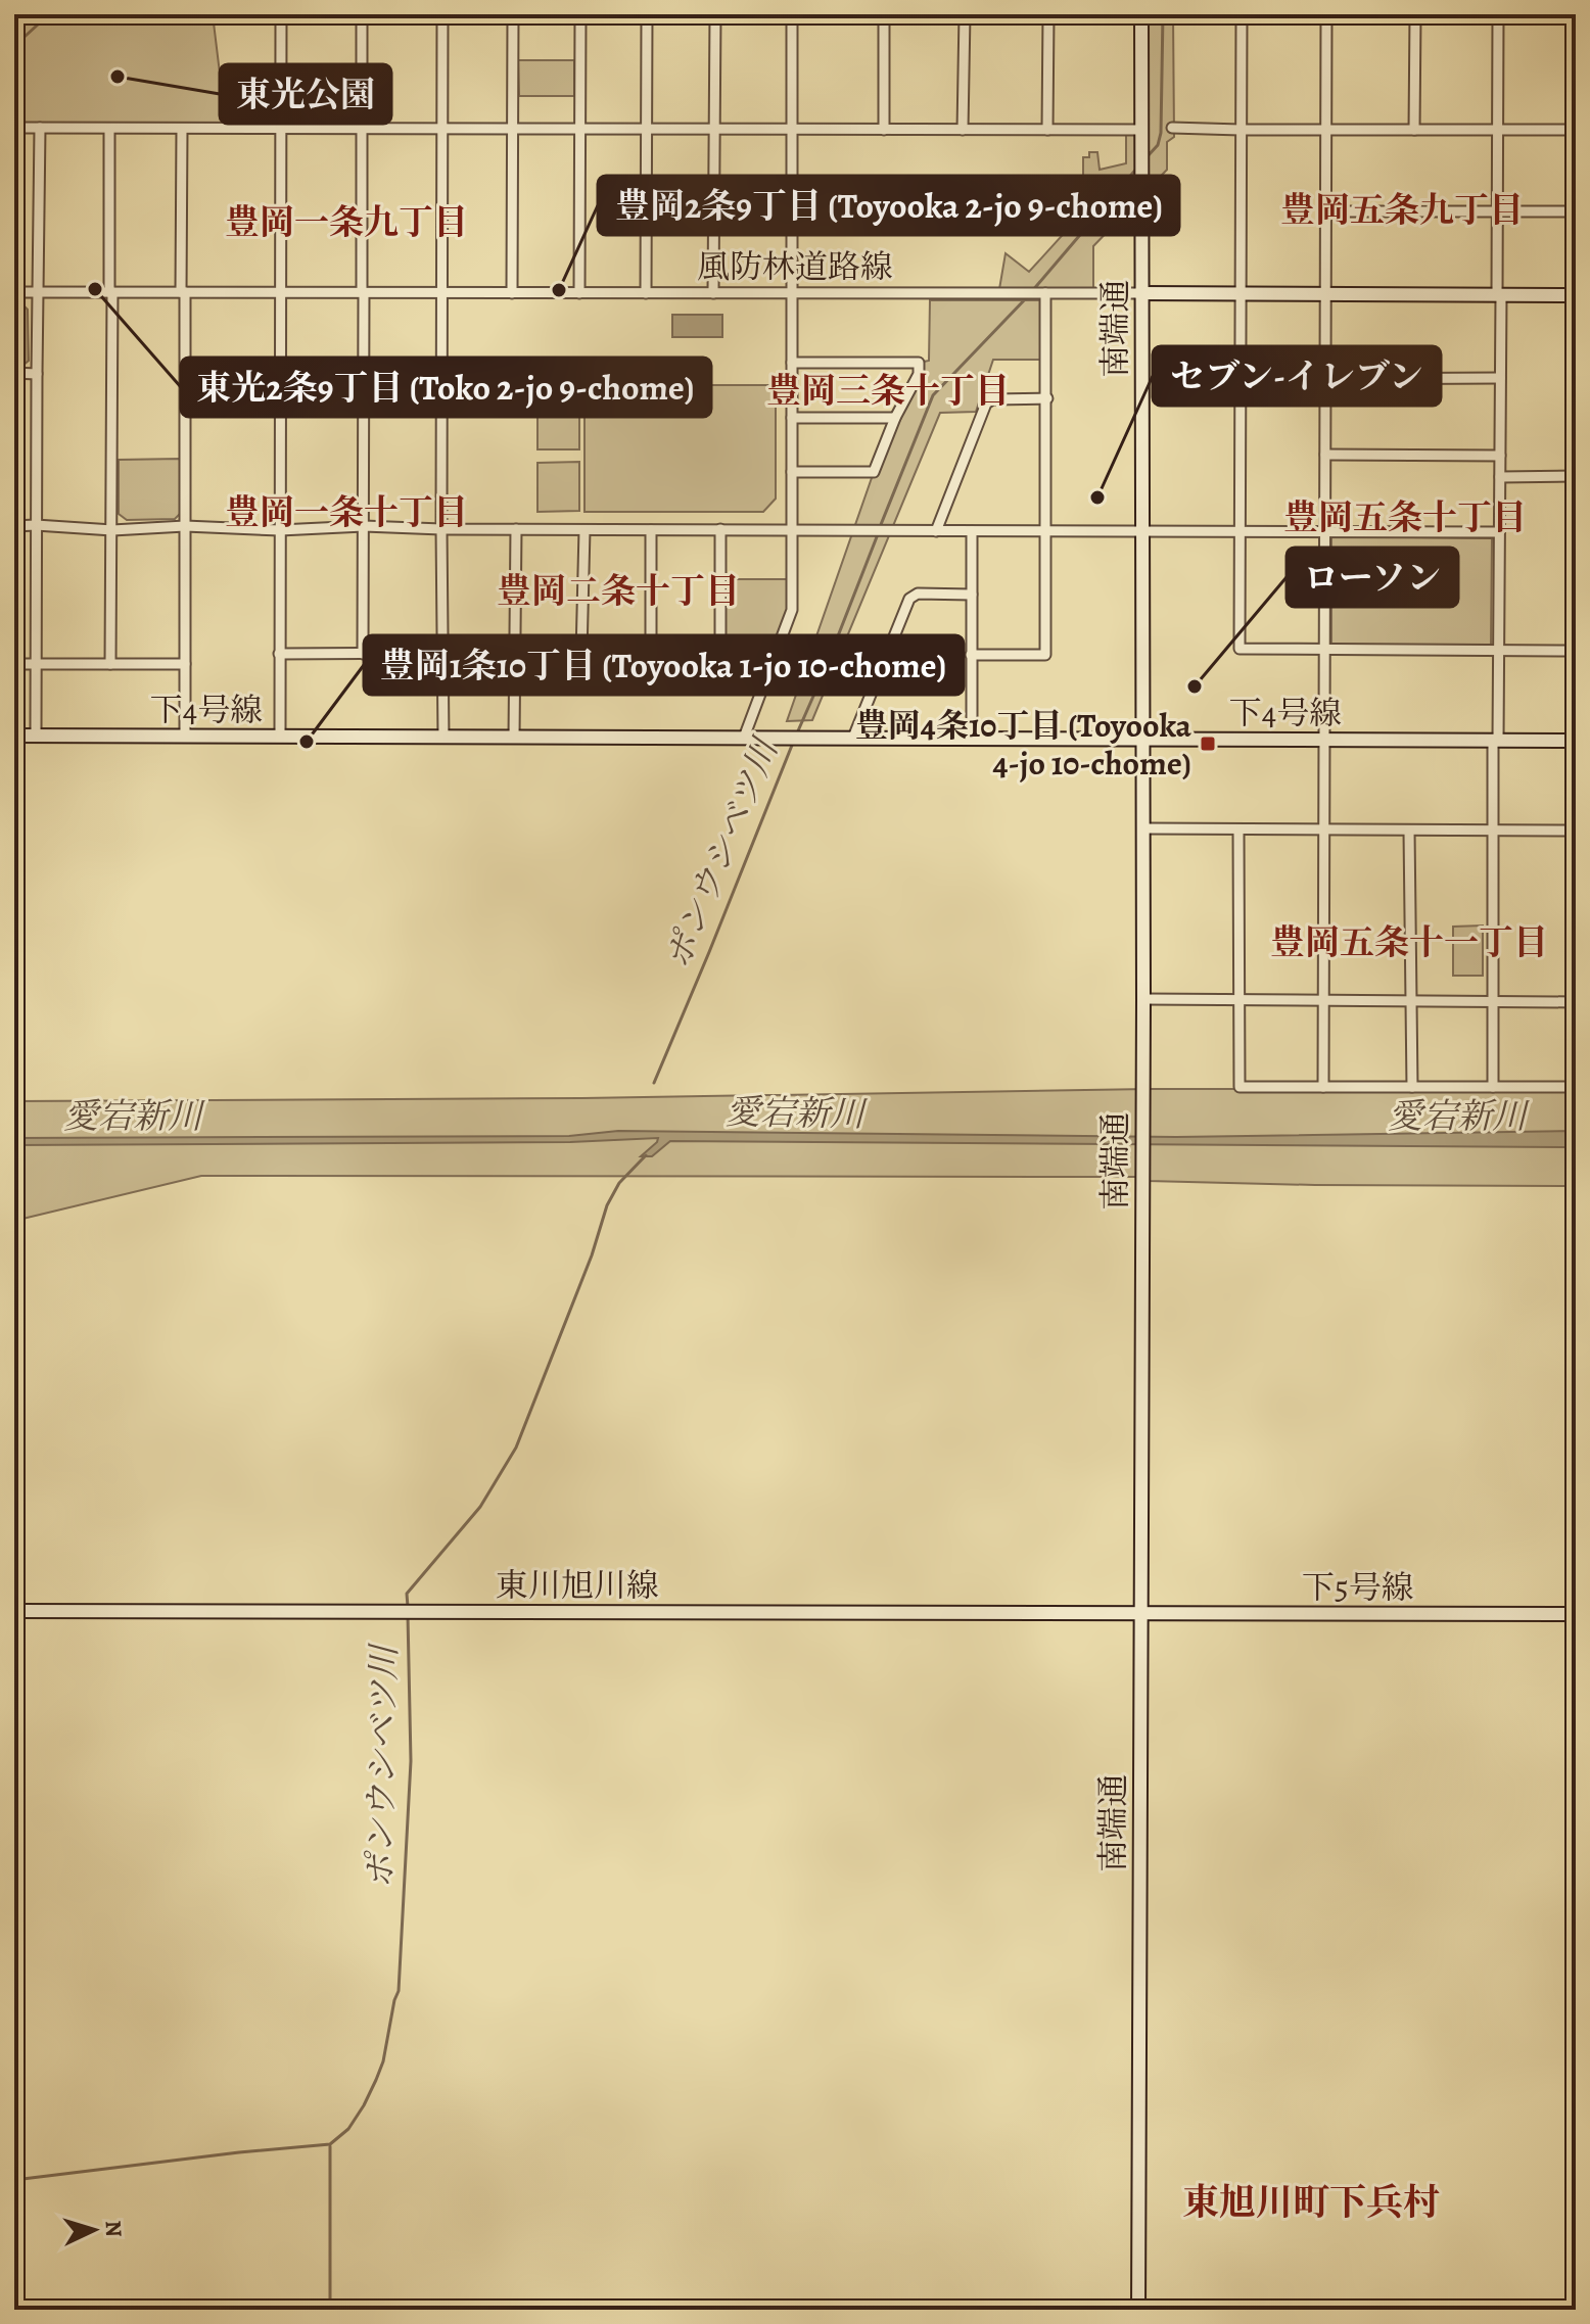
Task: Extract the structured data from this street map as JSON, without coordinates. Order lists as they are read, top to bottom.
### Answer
{
  "streets": {
    "street": [
      "風防林道路線",
      "南端通",
      "下4号線",
      "東川旭川線",
      "下5号線"
    ]
  },
  "crossings": [
    ["風防林道路線", "南端通"],
    ["南端通", "下4号線"],
    ["南端通", "東川旭川線"],
    ["南端通", "下5号線"],
    ["東川旭川線", "下5号線"]
  ],
  "districts": [
    "豊岡五条九丁目",
    "豊岡一条九丁目",
    "豊岡三条十丁目",
    "豊岡一条十丁目",
    "豊岡五条十丁目",
    "豊岡二条十丁目",
    "豊岡五条十一丁目",
    "東旭川町下兵村"
  ],
  "water": ["ポンウシベツ川", "愛宕新川"],
  "places": {
    "other": [
      "東光公園",
      "東光2条9丁目 (Toko 2-jo 9-chome)",
      "豊岡2条9丁目 (Toyooka 2-jo 9-chome)",
      "セブン-イレブン",
      "ローソン",
      "豊岡1条10丁目 (Toyooka 1-jo 10-chome)"
    ],
    "transit": ["豊岡4条10丁目 (Toyooka 4-jo 10-chome)"]
  },
  "north": "right"
}
